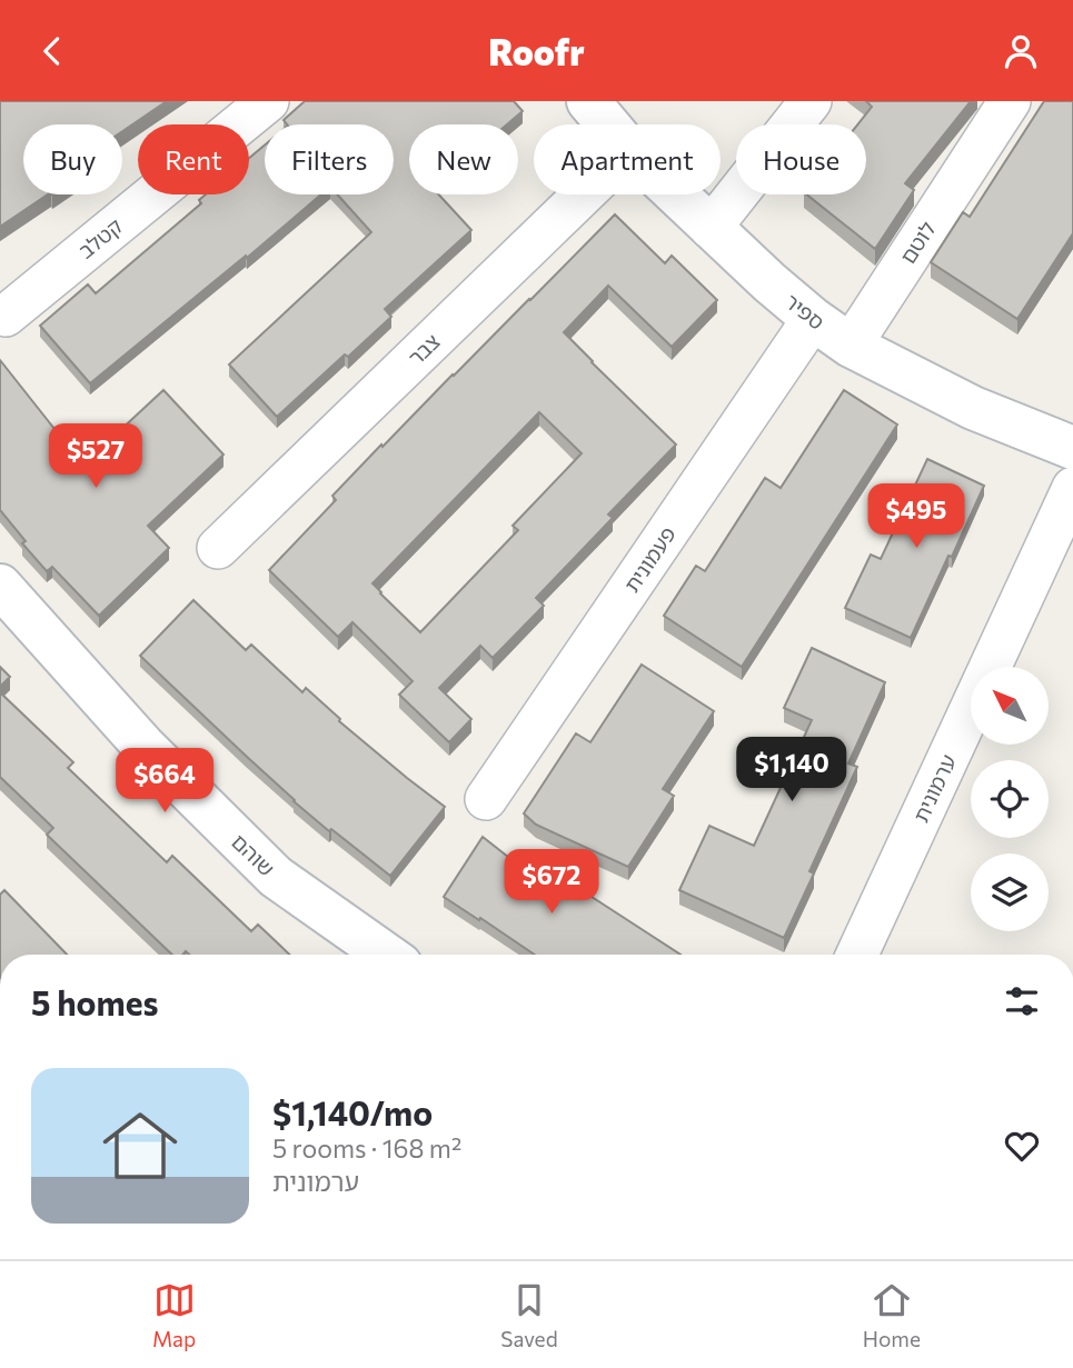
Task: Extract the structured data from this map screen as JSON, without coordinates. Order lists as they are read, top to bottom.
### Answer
{
  "streets": {
    "street": [
      "קטלב",
      "לוטם",
      "ספיר",
      "צבר",
      "פעמונית",
      "ערמונית",
      "שוהם"
    ]
  },
  "crossings": [
    ["לוטם", "ספיר"],
    ["ספיר", "פעמונית"]
  ],
  "north": "top left",
  "page": {
    "header": "Roofr",
    "chip": [
      "Buy",
      "Rent",
      "Filters",
      "New",
      "Apartment",
      "House"
    ],
    "price": [
      "$527",
      "$495",
      "$1,140",
      "$664",
      "$672"
    ],
    "heading": "5 homes",
    "list": [
      {
        "name": "$1,140/mo",
        "note": "5 rooms · 168 m² · ערמונית"
      }
    ],
    "tabs": ["Map", "Saved", "Home"]
  }
}
